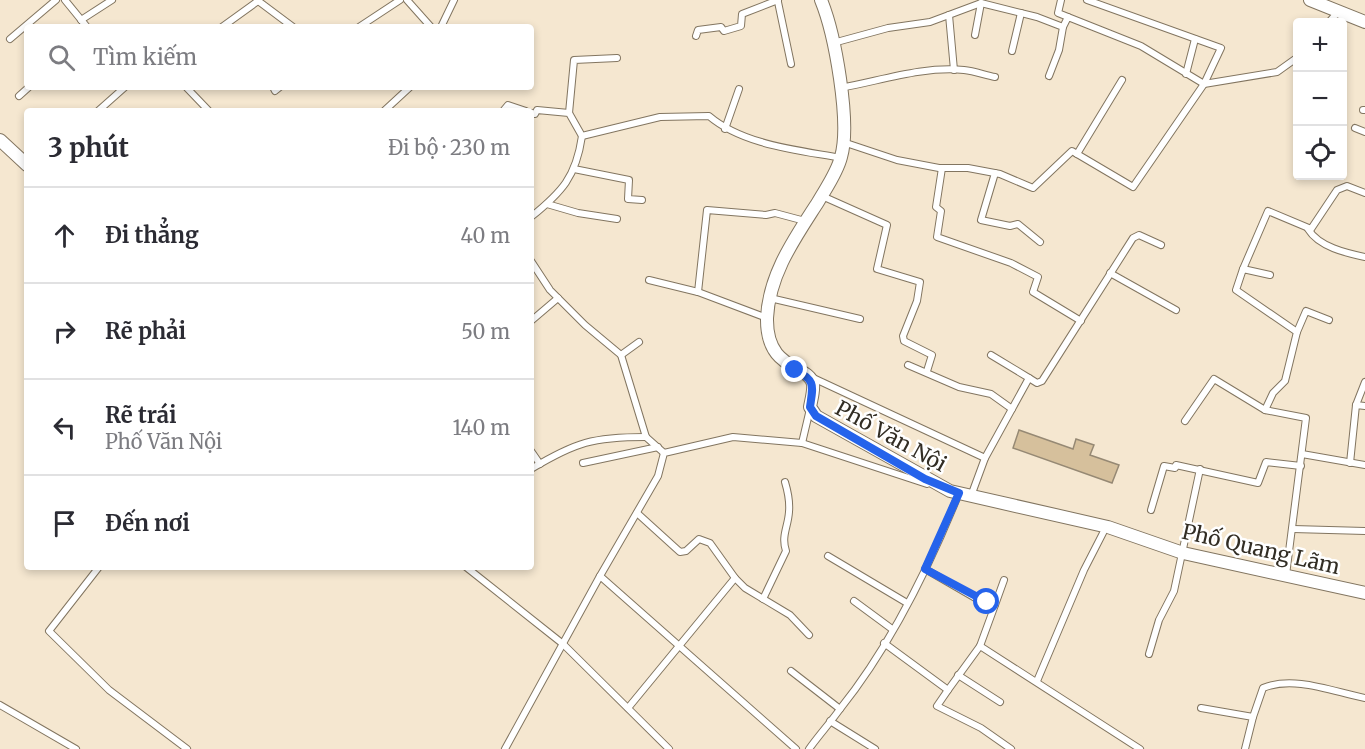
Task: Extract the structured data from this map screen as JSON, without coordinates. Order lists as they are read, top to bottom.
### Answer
{
  "streets": {
    "street": ["Phố Văn Nội", "Phố Quang Lãm"]
  },
  "crossings": [
    ["Phố Văn Nội", "Phố Quang Lãm"]
  ],
  "page": {
    "map_buttons": ["+", "−"],
    "search": "Tìm kiếm",
    "heading": ["3 phút", "Đi bộ · 230 m"],
    "list": [
      ["Đi thẳng", "40 m"],
      ["Rẽ phải", "50 m"],
      ["Rẽ trái", "Phố Văn Nội", "140 m"],
      "Đến nơi"
    ]
  }
}
